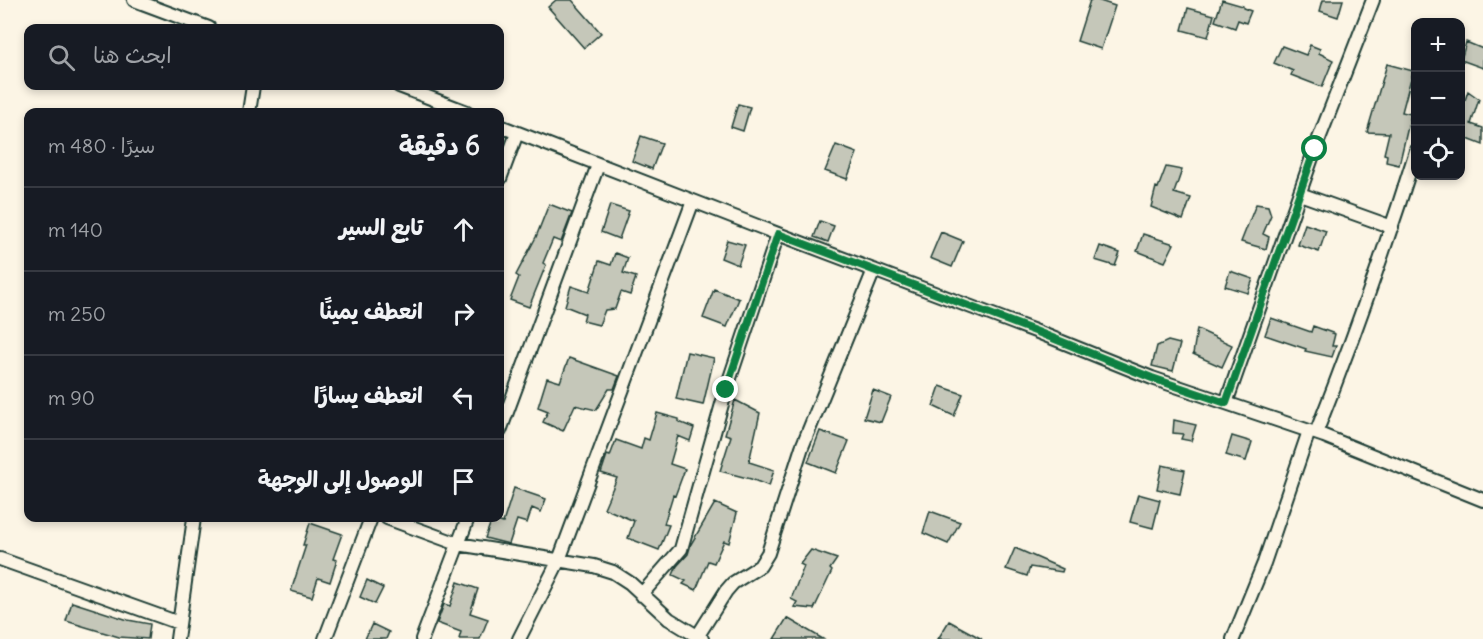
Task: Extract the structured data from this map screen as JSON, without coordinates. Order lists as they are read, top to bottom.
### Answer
{
  "page": {
    "map_buttons": ["+", "−"],
    "search": "ابحث هنا",
    "heading": ["6 دقيقة", "سيرًا · 480 m"],
    "list": [
      ["تابع السير", "140 m"],
      ["انعطف يمينًا", "250 m"],
      ["انعطف يسارًا", "90 m"],
      "الوصول إلى الوجهة"
    ]
  }
}
